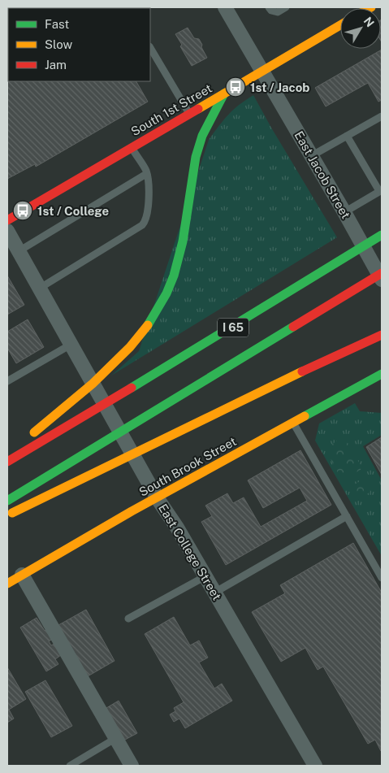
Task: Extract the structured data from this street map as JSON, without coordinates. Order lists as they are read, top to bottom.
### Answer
{
  "streets": {
    "main road": ["South 1st Street", "I 65", "South Brook Street"],
    "street": ["East Jacob Street", "East College Street"]
  },
  "crossings": [
    ["South 1st Street", "East Jacob Street"],
    ["South Brook Street", "East College Street"]
  ],
  "places": {
    "bus stop": ["1st / Jacob", "1st / College"]
  },
  "legend": ["Fast", "Slow", "Jam"],
  "north": "top right"
}
